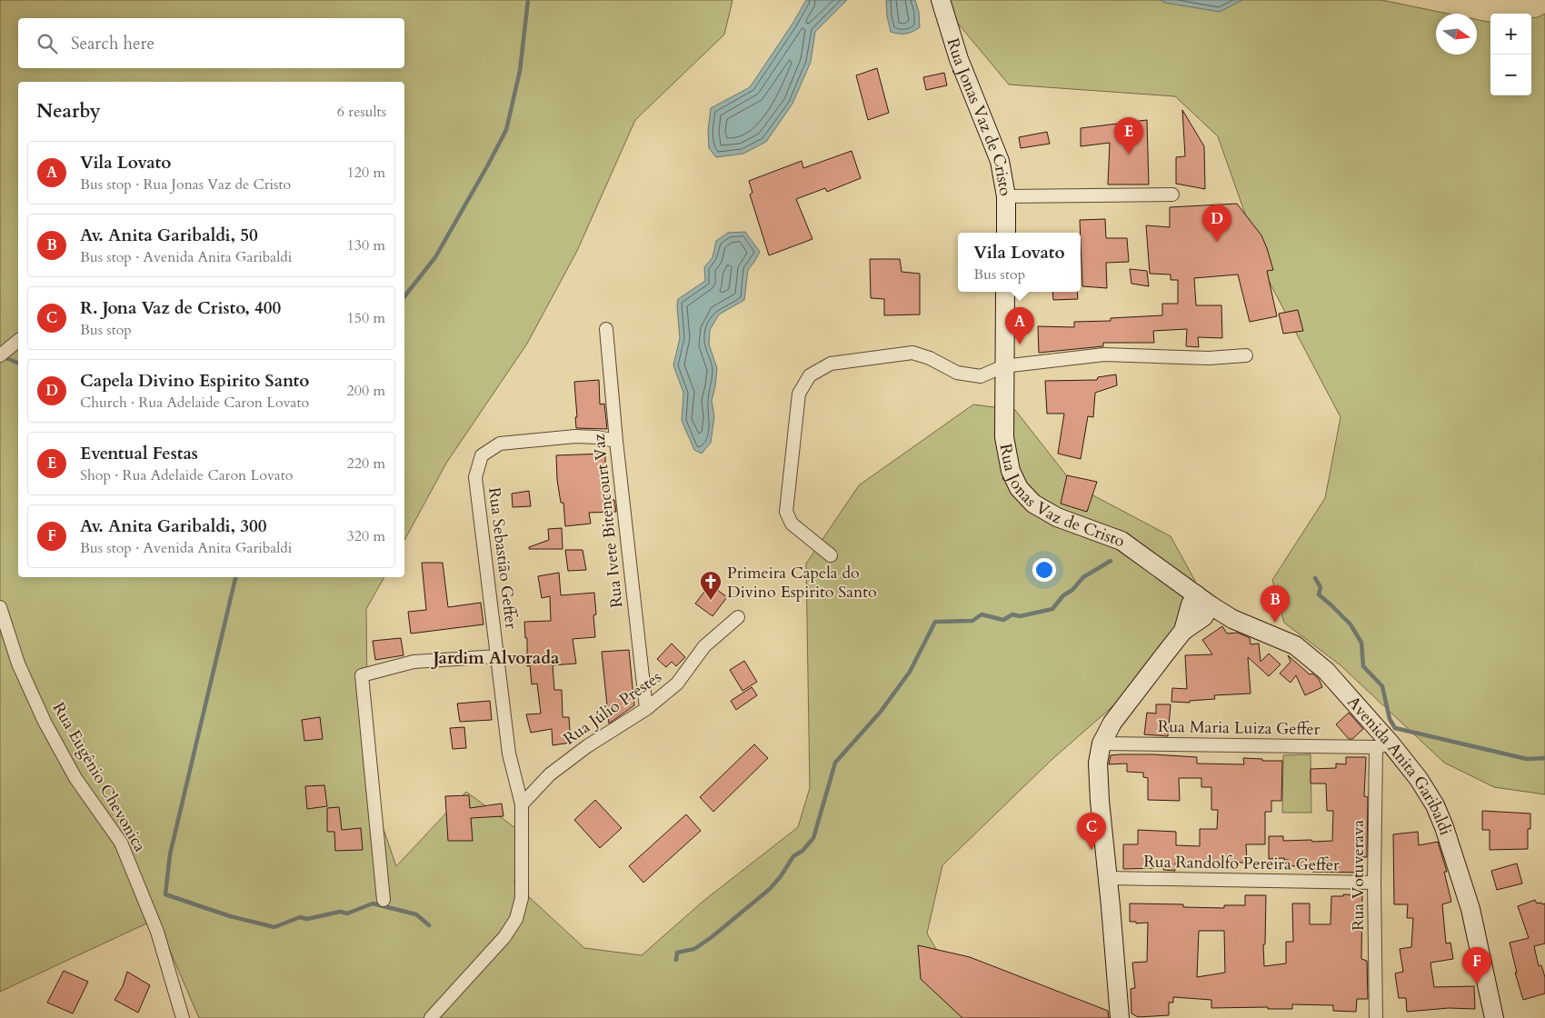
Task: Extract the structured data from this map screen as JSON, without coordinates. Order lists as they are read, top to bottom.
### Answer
{
  "streets": {
    "main road": ["Rua Jonas Vaz de Cristo", "Avenida Anita Garibaldi"],
    "street": [
      "Rua Ivete Bitencourt Vaz",
      "Rua Sebastião Geffer",
      "Rua Júlio Prestes",
      "Rua Maria Luiza Geffer",
      "Rua Eugênio Chevonica",
      "Rua Randolfo Pereira Geffer",
      "Rua Votuverava"
    ]
  },
  "crossings": [
    ["Rua Jonas Vaz de Cristo", "Avenida Anita Garibaldi"],
    ["Rua Ivete Bitencourt Vaz", "Rua Sebastião Geffer"],
    ["Rua Ivete Bitencourt Vaz", "Rua Júlio Prestes"],
    ["Rua Sebastião Geffer", "Rua Júlio Prestes"],
    ["Rua Maria Luiza Geffer", "Avenida Anita Garibaldi"],
    ["Rua Maria Luiza Geffer", "Rua Votuverava"],
    ["Avenida Anita Garibaldi", "Rua Votuverava"],
    ["Rua Randolfo Pereira Geffer", "Rua Votuverava"]
  ],
  "districts": ["Jardim Alvorada"],
  "places": {
    "church": ["Primeira Capela do Divino Espirito Santo"]
  },
  "north": "right",
  "page": {
    "map_buttons": ["+", "−"],
    "search": "Search here",
    "heading": ["Nearby", "6 results"],
    "pins": [
      "E",
      "D",
      "A",
      "B",
      "C",
      "F"
    ],
    "list": [
      {
        "mark": "A",
        "name": "Vila Lovato",
        "note": "Bus stop · Rua Jonas Vaz de Cristo",
        "value": "120 m"
      },
      {
        "mark": "B",
        "name": "Av. Anita Garibaldi, 50",
        "note": "Bus stop · Avenida Anita Garibaldi",
        "value": "130 m"
      },
      {
        "mark": "C",
        "name": "R. Jona Vaz de Cristo, 400",
        "note": "Bus stop",
        "value": "150 m"
      },
      {
        "mark": "D",
        "name": "Capela Divino Espirito Santo",
        "note": "Church · Rua Adelaide Caron Lovato",
        "value": "200 m"
      },
      {
        "mark": "E",
        "name": "Eventual Festas",
        "note": "Shop · Rua Adelaide Caron Lovato",
        "value": "220 m"
      },
      {
        "mark": "F",
        "name": "Av. Anita Garibaldi, 300",
        "note": "Bus stop · Avenida Anita Garibaldi",
        "value": "320 m"
      }
    ],
    "popup": ["Vila Lovato", "Bus stop"]
  }
}
